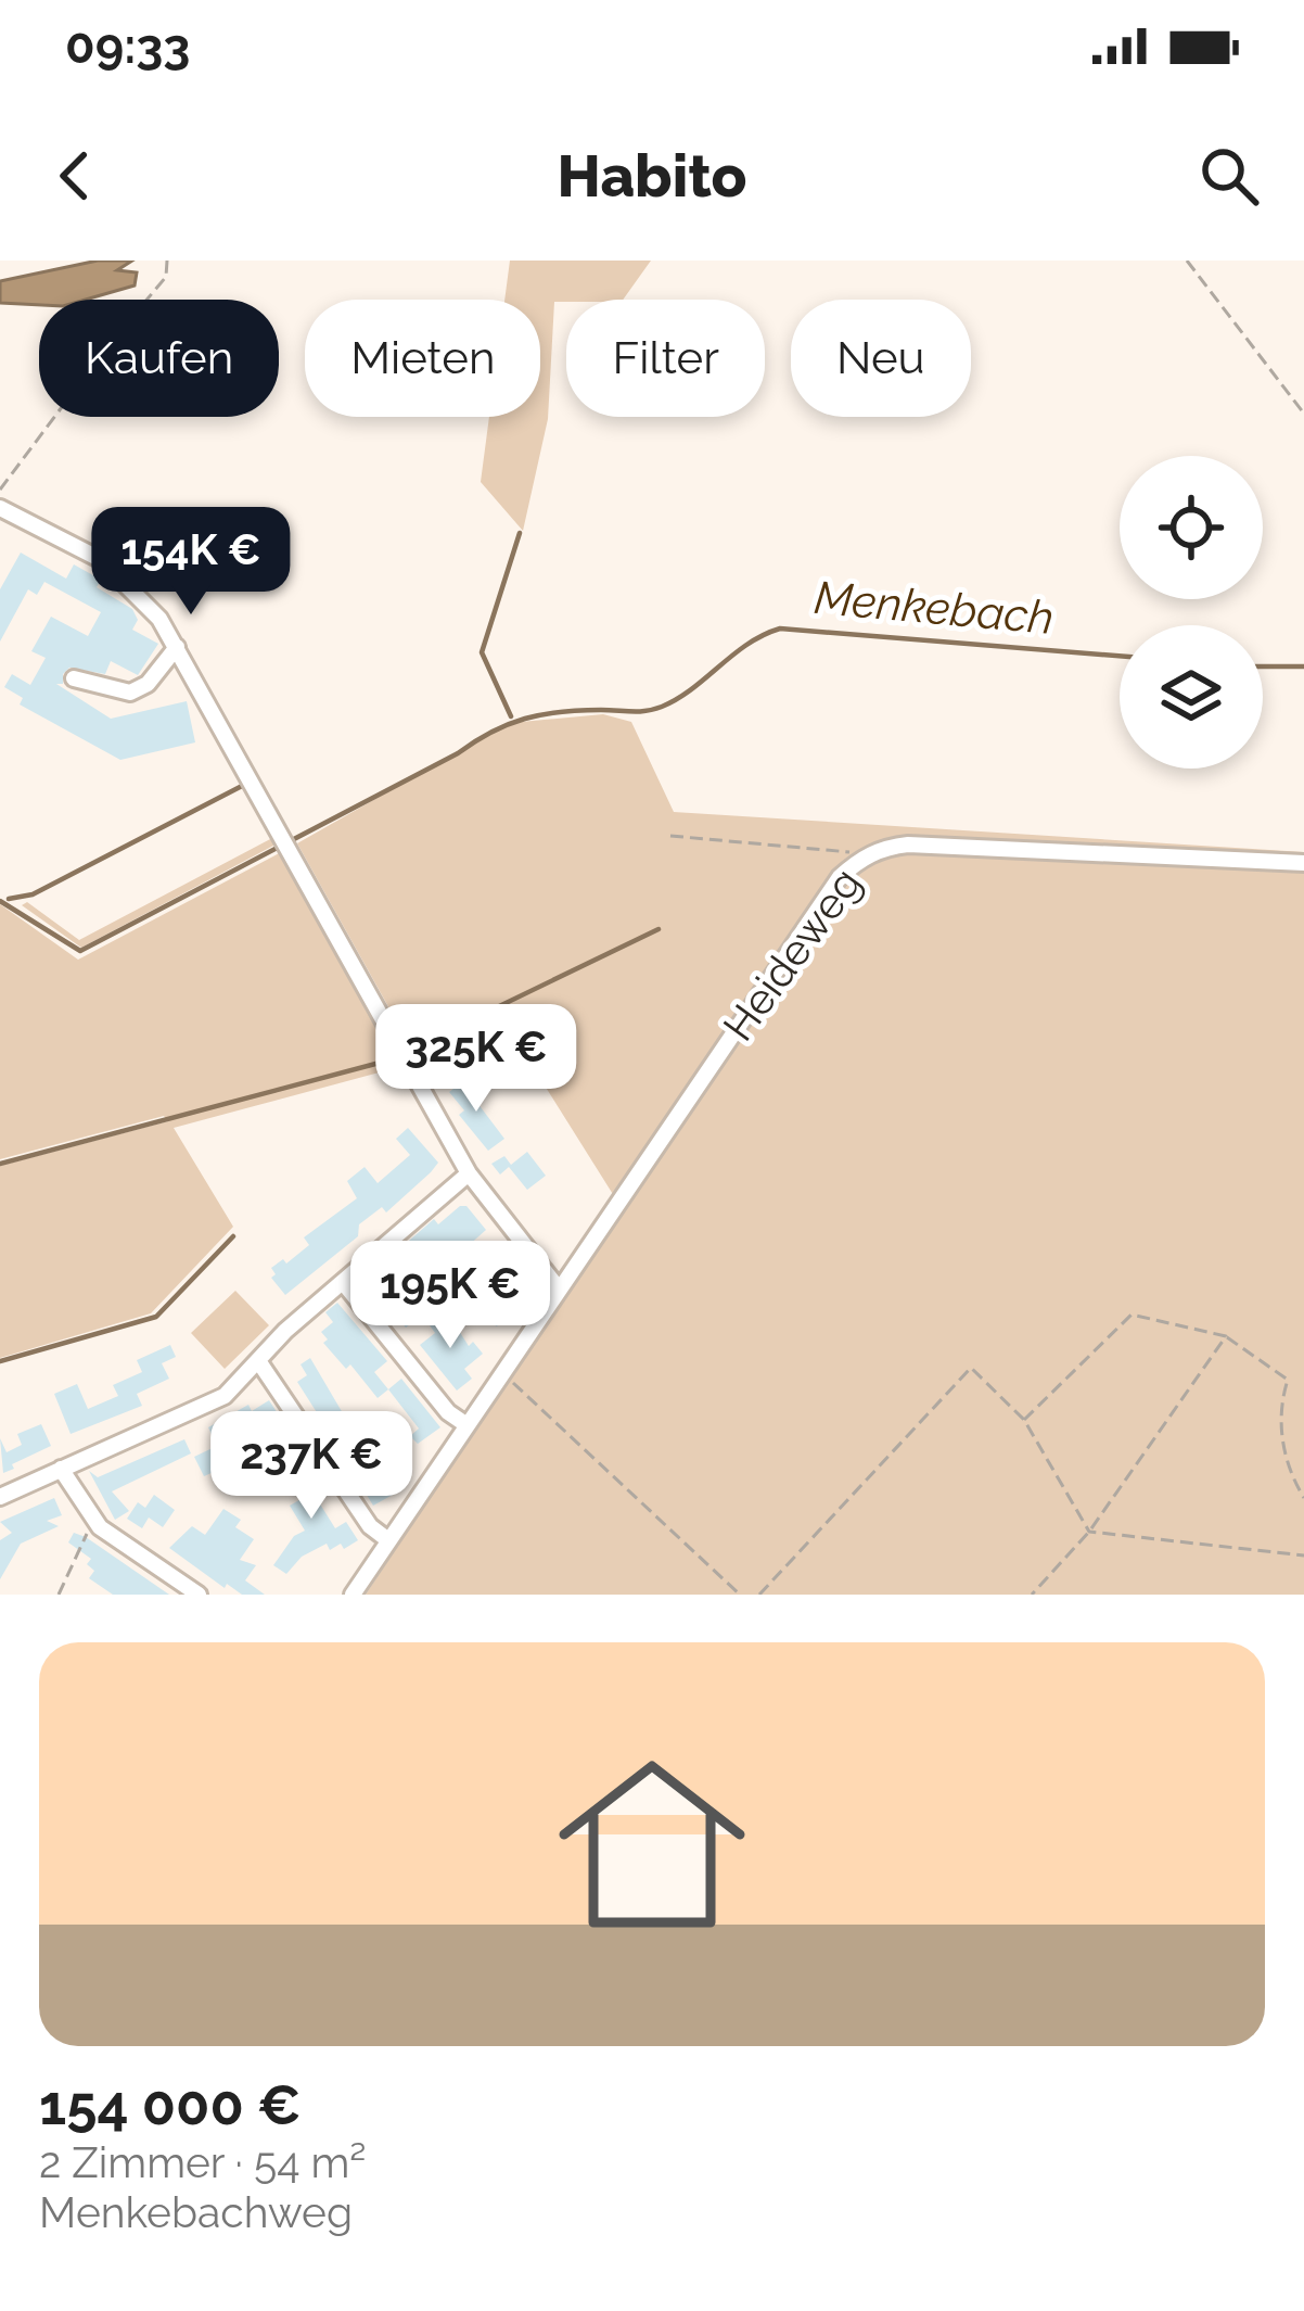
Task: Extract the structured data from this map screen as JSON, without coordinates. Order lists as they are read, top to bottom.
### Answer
{
  "streets": {
    "street": ["Heideweg"]
  },
  "water": ["Menkebach"],
  "page": {
    "status": "09:33",
    "header": "Habito",
    "chip": [
      "Kaufen",
      "Mieten",
      "Filter",
      "Neu"
    ],
    "price": [
      "154K €",
      "325K €",
      "195K €",
      "237K €"
    ],
    "list": [
      {
        "name": "154 000 €",
        "note": "2 Zimmer · 54 m² · Menkebachweg"
      }
    ]
  }
}
